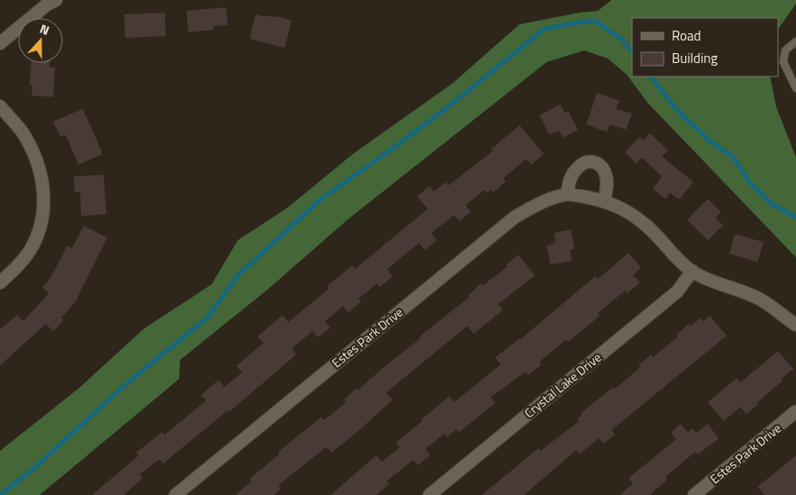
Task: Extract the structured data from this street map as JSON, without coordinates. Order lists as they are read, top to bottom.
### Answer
{
  "streets": {
    "street": ["Estes Park Drive", "Crystal Lake Drive"]
  },
  "crossings": [
    ["Estes Park Drive", "Crystal Lake Drive"]
  ],
  "legend": ["Road", "Building"],
  "north": "top"
}
